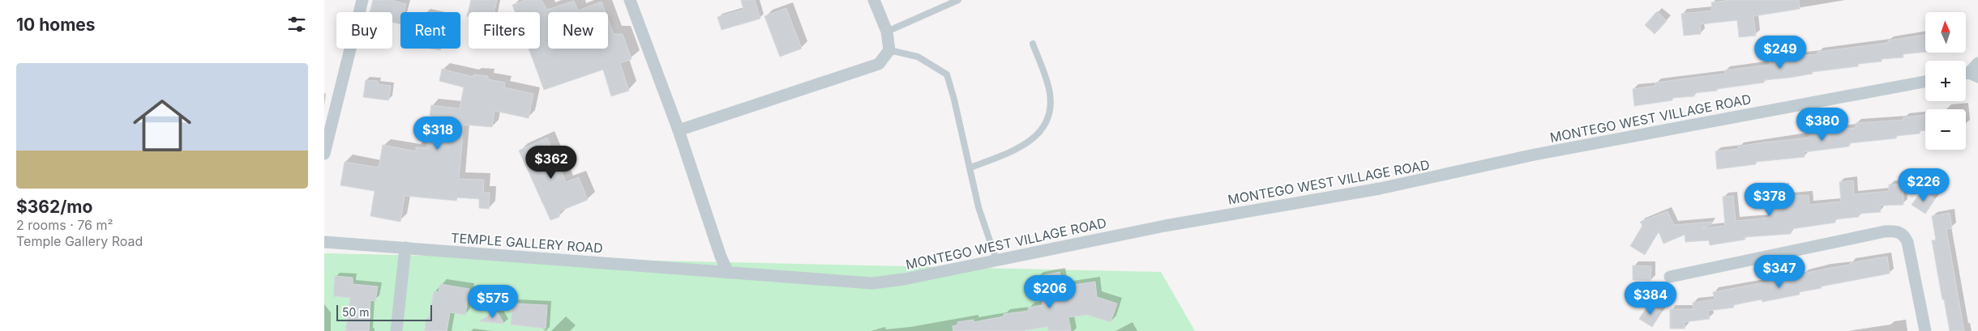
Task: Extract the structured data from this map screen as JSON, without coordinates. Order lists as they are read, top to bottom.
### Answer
{
  "streets": {
    "street": ["MONTEGO WEST VILLAGE ROAD", "TEMPLE GALLERY ROAD"]
  },
  "crossings": [
    ["MONTEGO WEST VILLAGE ROAD", "TEMPLE GALLERY ROAD"]
  ],
  "scale_bar": "50 m",
  "north": "top",
  "page": {
    "heading": "10 homes",
    "map_buttons": ["+", "−"],
    "chip": [
      "Buy",
      "Rent",
      "Filters",
      "New"
    ],
    "price": [
      "$249",
      "$380",
      "$318",
      "$362",
      "$226",
      "$378",
      "$347",
      "$206",
      "$384",
      "$575"
    ],
    "list": [
      {
        "name": "$362/mo",
        "note": "2 rooms · 76 m² · Temple Gallery Road"
      }
    ],
    "scale": "50 m"
  }
}
